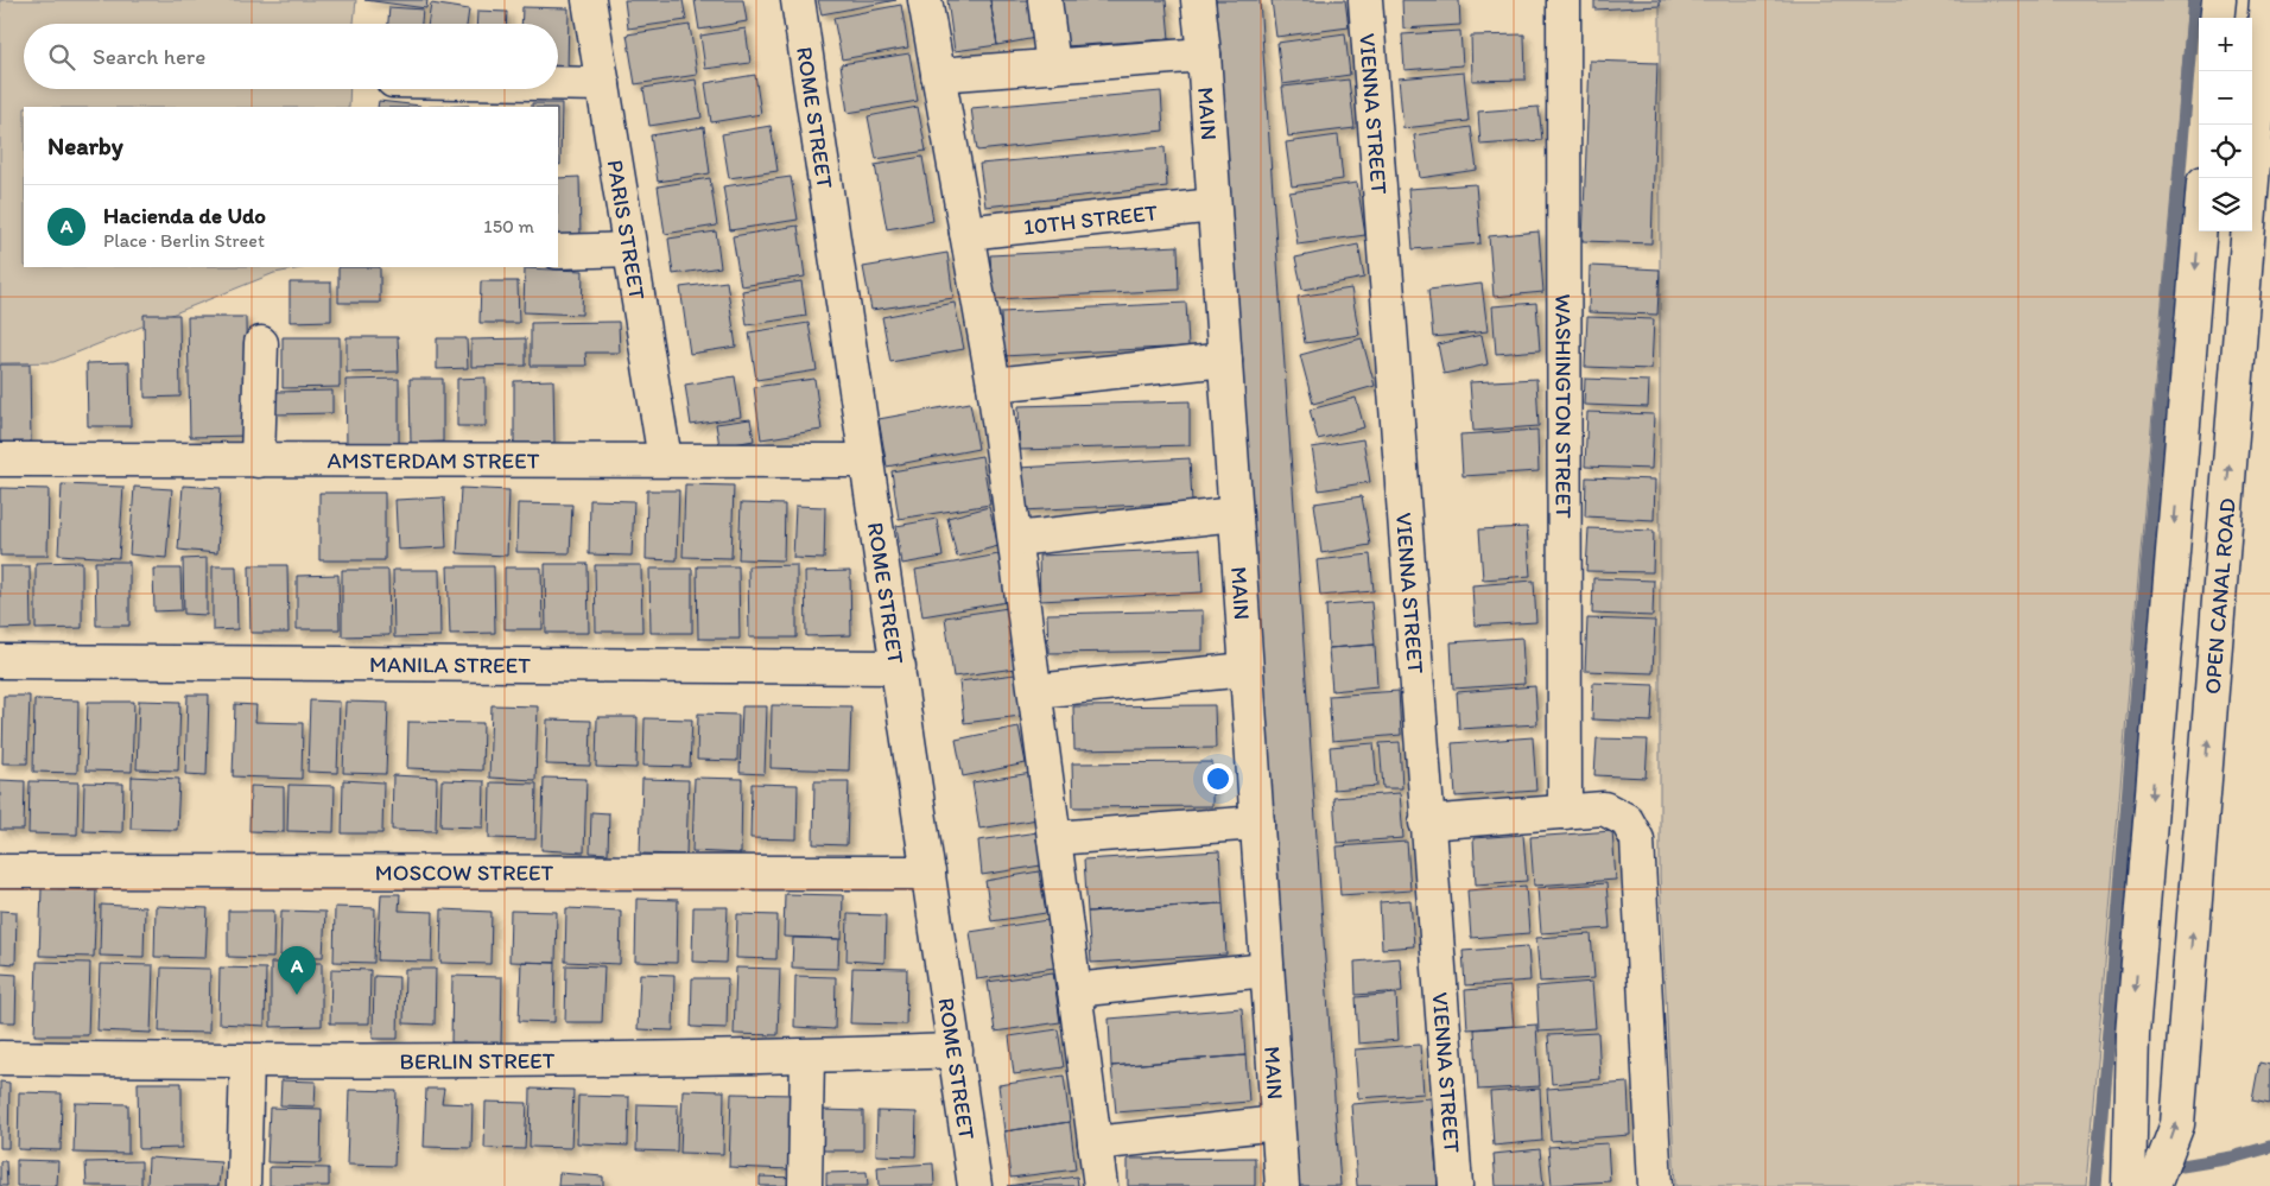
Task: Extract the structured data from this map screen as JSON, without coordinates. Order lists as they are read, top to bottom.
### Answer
{
  "streets": {
    "street": [
      "MAIN",
      "VIENNA STREET",
      "ROME STREET",
      "10TH STREET",
      "PARIS STREET",
      "WASHINGTON STREET",
      "AMSTERDAM STREET",
      "OPEN CANAL ROAD",
      "MANILA STREET",
      "MOSCOW STREET",
      "BERLIN STREET"
    ]
  },
  "crossings": [
    ["MAIN", "10TH STREET"],
    ["ROME STREET", "AMSTERDAM STREET"],
    ["ROME STREET", "MANILA STREET"],
    ["ROME STREET", "MOSCOW STREET"],
    ["ROME STREET", "BERLIN STREET"],
    ["PARIS STREET", "AMSTERDAM STREET"]
  ],
  "page": {
    "map_buttons": ["+", "−"],
    "search": "Search here",
    "heading": "Nearby",
    "list": [
      {
        "mark": "A",
        "name": "Hacienda de Udo",
        "note": "Place · Berlin Street",
        "value": "150 m"
      }
    ],
    "pins": "A"
  }
}
